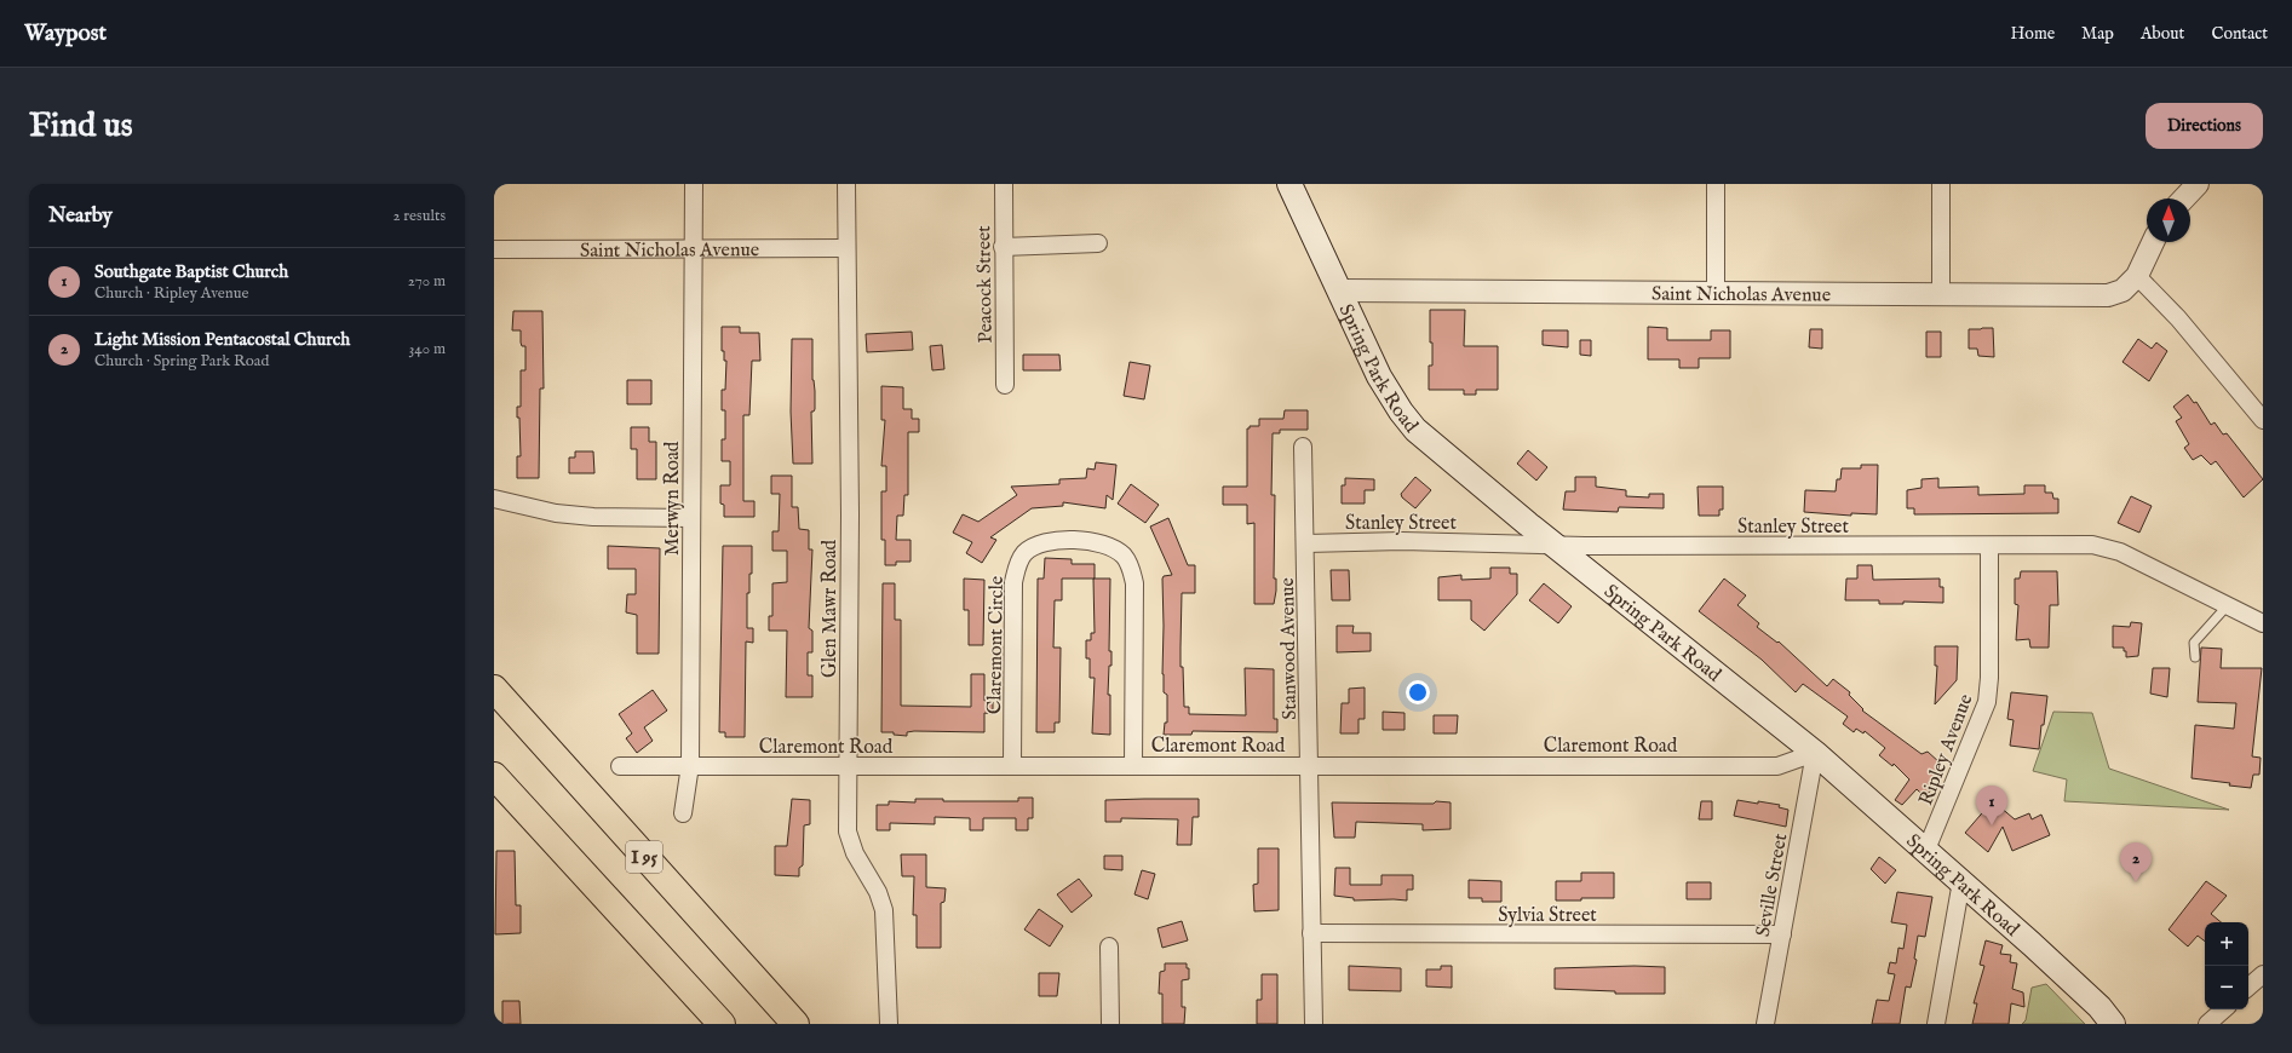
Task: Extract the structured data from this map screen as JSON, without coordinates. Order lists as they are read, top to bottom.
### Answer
{
  "streets": {
    "highway": ["I 95"],
    "main road": ["Spring Park Road"],
    "street": [
      "Saint Nicholas Avenue",
      "Peacock Street",
      "Merwyn Road",
      "Stanley Street",
      "Glen Mawr Road",
      "Claremont Circle",
      "Stanwood Avenue",
      "Claremont Road",
      "Ripley Avenue",
      "Seville Street",
      "Sylvia Street"
    ]
  },
  "crossings": [
    ["Saint Nicholas Avenue", "Spring Park Road"],
    ["Saint Nicholas Avenue", "Merwyn Road"],
    ["Saint Nicholas Avenue", "Glen Mawr Road"],
    ["Spring Park Road", "Stanley Street"],
    ["Spring Park Road", "Claremont Road"],
    ["Spring Park Road", "Ripley Avenue"],
    ["Spring Park Road", "Seville Street"],
    ["Merwyn Road", "Claremont Road"],
    ["Stanley Street", "Stanwood Avenue"],
    ["Stanley Street", "Ripley Avenue"],
    ["Glen Mawr Road", "Claremont Road"],
    ["Claremont Circle", "Claremont Road"],
    ["Stanwood Avenue", "Claremont Road"],
    ["Stanwood Avenue", "Sylvia Street"],
    ["Claremont Road", "Seville Street"],
    ["Seville Street", "Sylvia Street"]
  ],
  "north": "top",
  "page": {
    "header": "Waypost",
    "nav": [
      "Home",
      "Map",
      "About",
      "Contact"
    ],
    "buttons": "Directions",
    "title": "Find us",
    "heading": ["Nearby", "2 results"],
    "list": [
      {
        "mark": "1",
        "name": "Southgate Baptist Church",
        "note": "Church · Ripley Avenue",
        "value": "270 m"
      },
      {
        "mark": "2",
        "name": "Light Mission Pentacostal Church",
        "note": "Church · Spring Park Road",
        "value": "340 m"
      }
    ],
    "pins": ["1", "2"],
    "map_buttons": ["+", "−"]
  }
}
